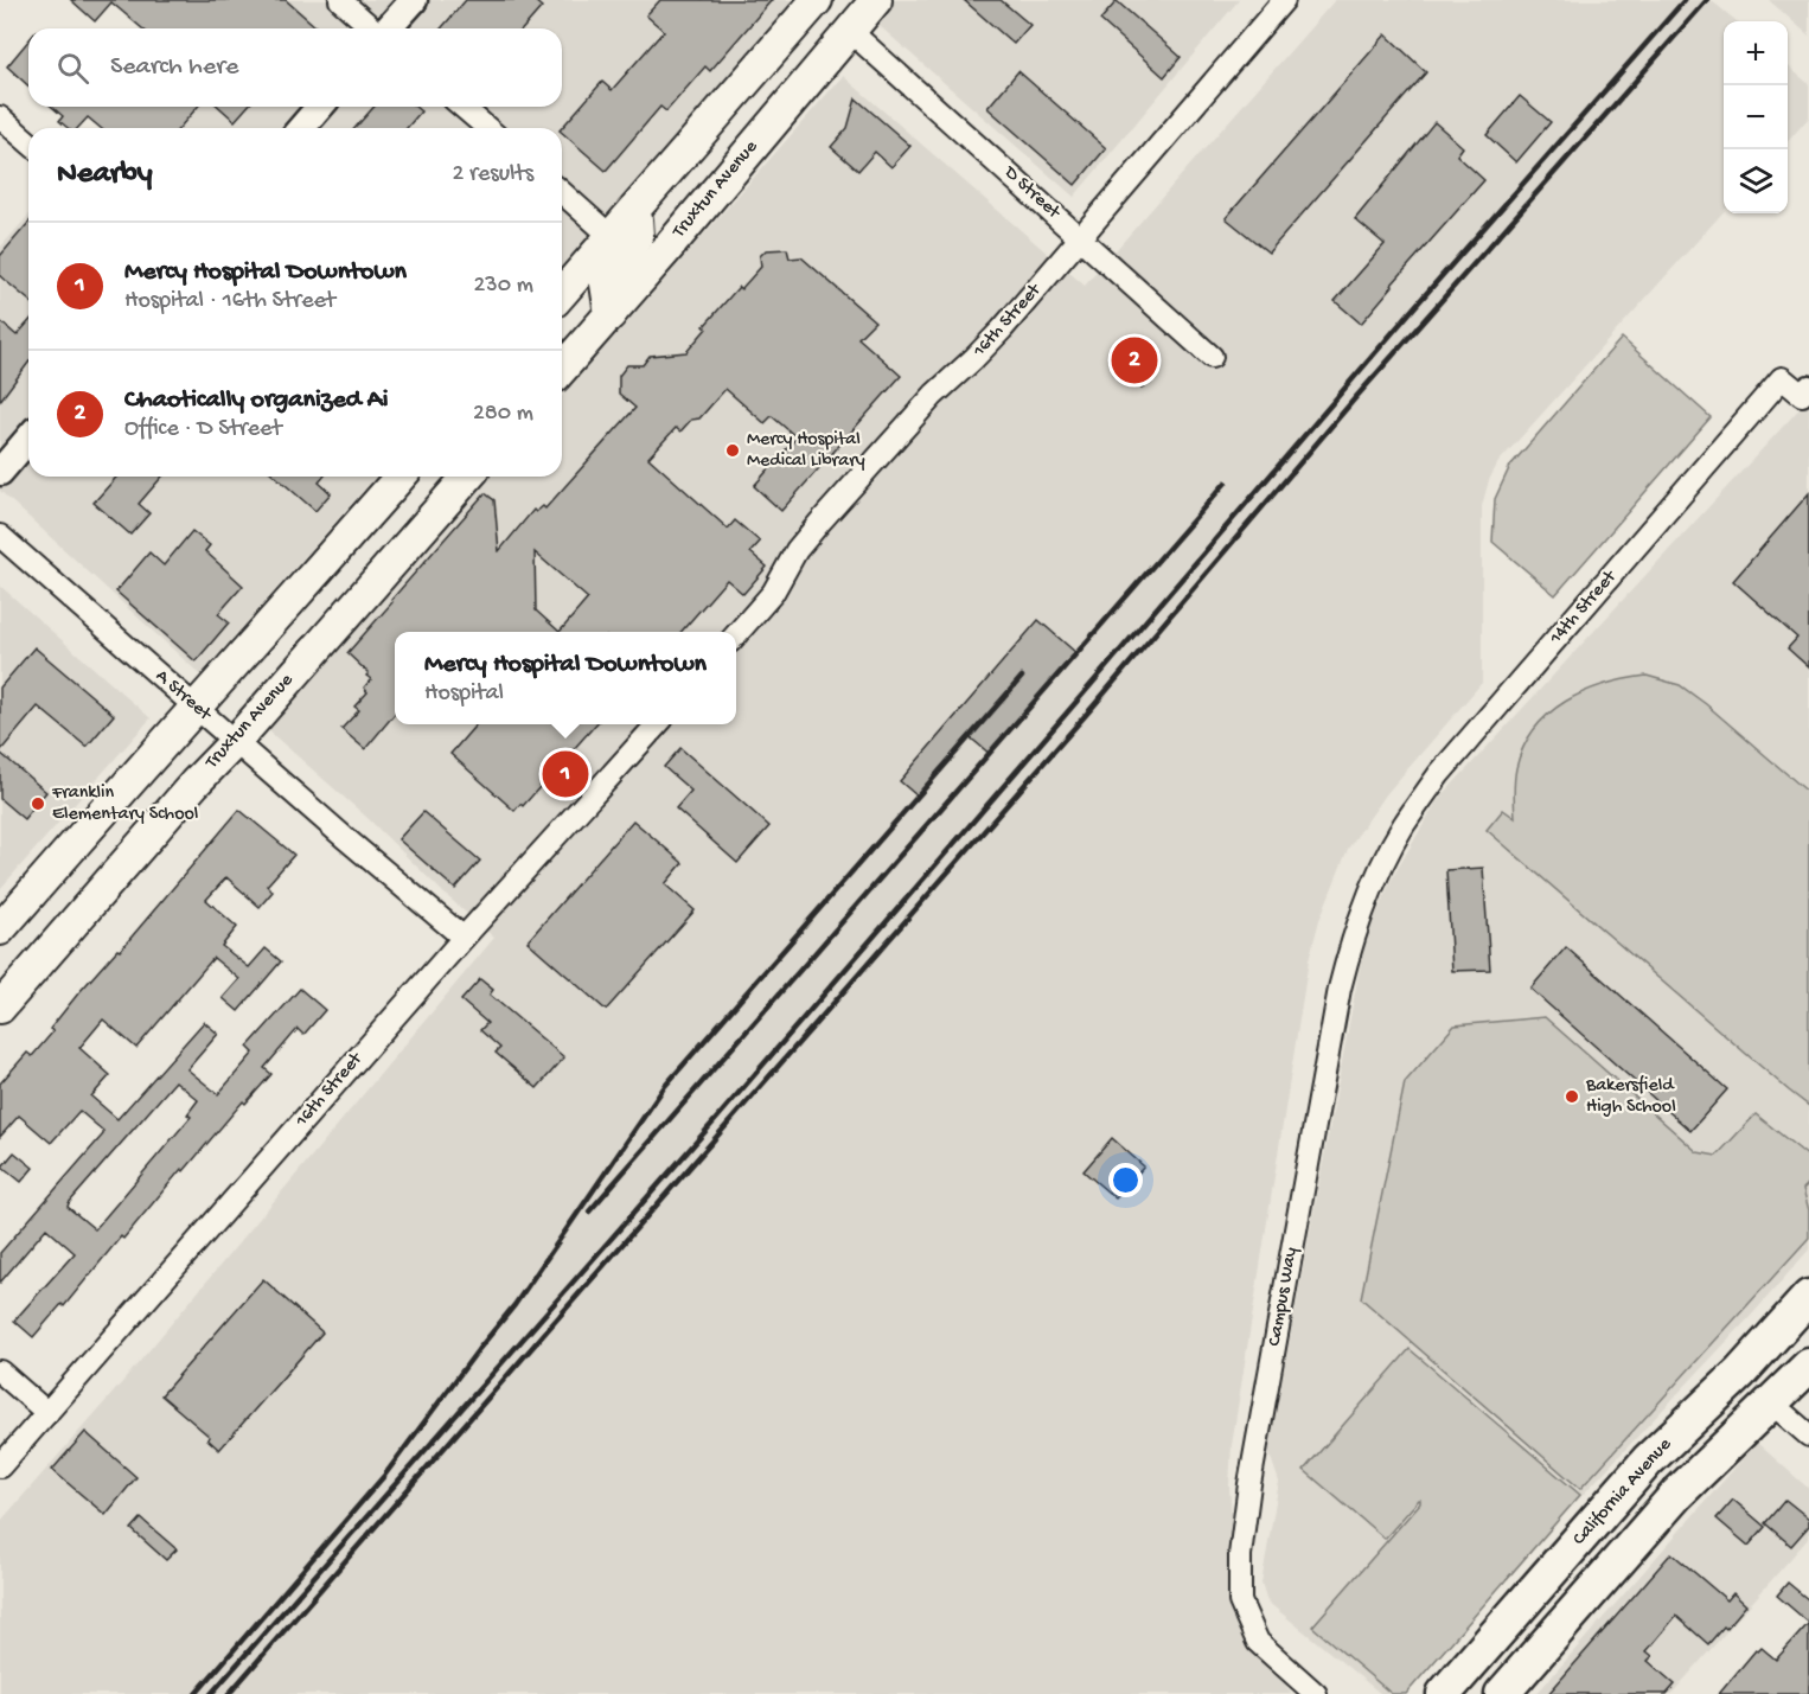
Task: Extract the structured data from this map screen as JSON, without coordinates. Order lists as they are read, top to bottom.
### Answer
{
  "streets": {
    "main road": ["Truxtun Avenue", "California Avenue"],
    "street": [
      "D Street",
      "16th Street",
      "14th Street",
      "A Street",
      "Campus Way"
    ]
  },
  "crossings": [
    ["Truxtun Avenue", "D Street"],
    ["Truxtun Avenue", "A Street"],
    ["D Street", "16th Street"],
    ["16th Street", "A Street"],
    ["14th Street", "Campus Way"]
  ],
  "places": ["Mercy Hospital Medical Library", "Franklin Elementary School", "Bakersfield High School"],
  "page": {
    "map_buttons": ["+", "−"],
    "search": "Search here",
    "heading": ["Nearby", "2 results"],
    "list": [
      {
        "mark": "1",
        "name": "Mercy Hospital Downtown",
        "note": "Hospital · 16th Street",
        "value": "230 m"
      },
      {
        "mark": "2",
        "name": "Chaotically organized Ai",
        "note": "Office · D Street",
        "value": "280 m"
      }
    ],
    "pins": ["2", "1"],
    "popup": ["Mercy Hospital Downtown", "Hospital"]
  }
}
